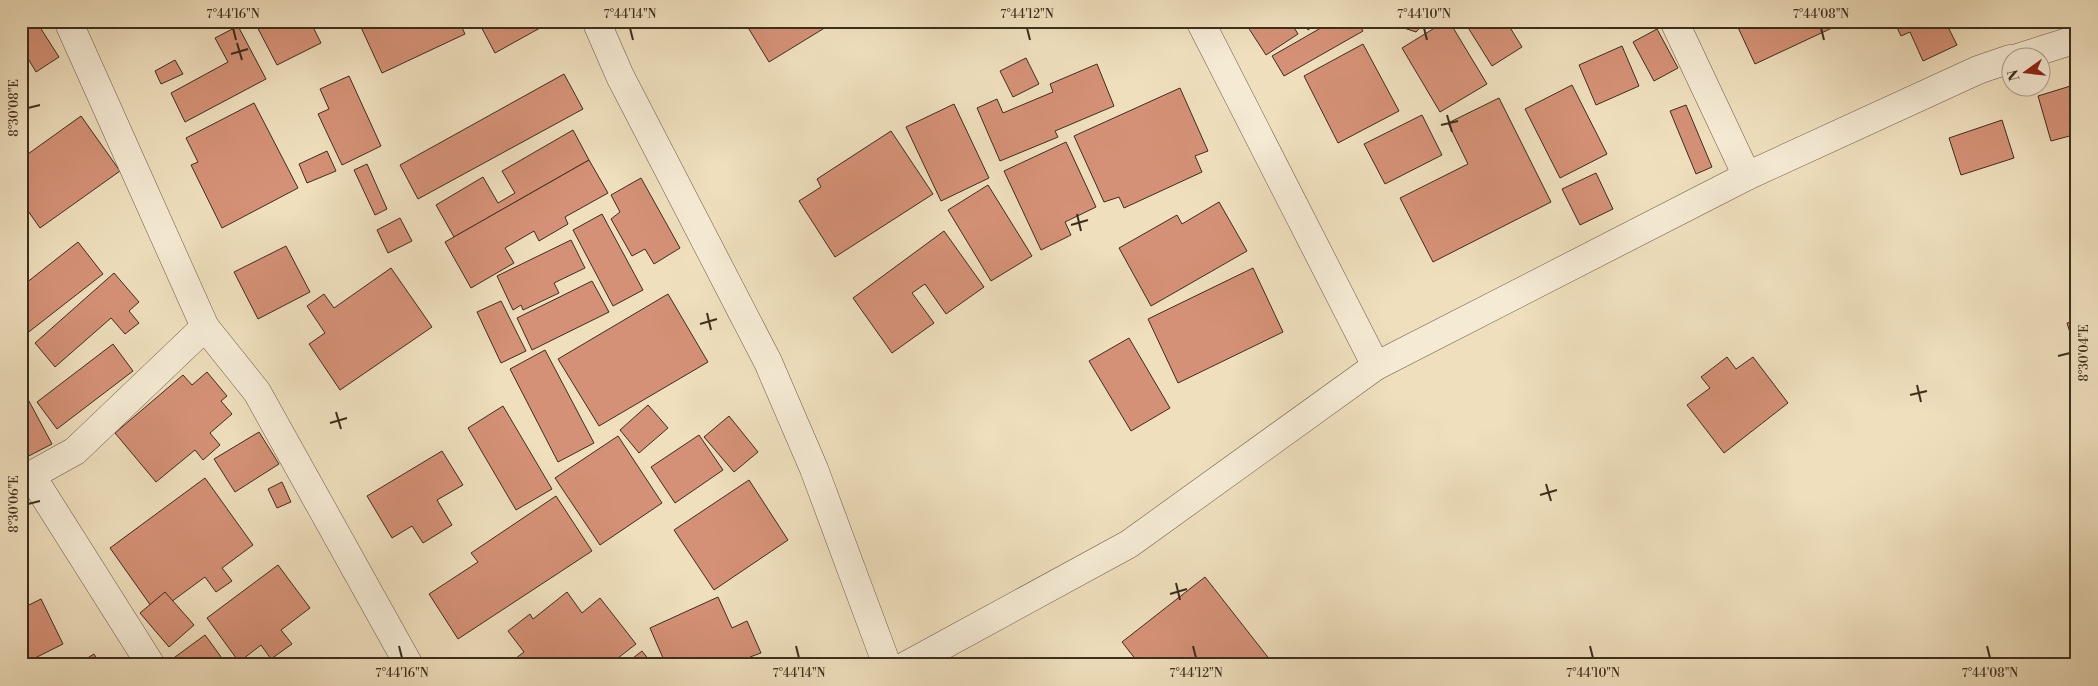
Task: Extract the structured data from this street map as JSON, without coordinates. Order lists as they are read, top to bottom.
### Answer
{
  "north": "left",
  "coordinates": [
    "7°44'16\"N",
    "7°44'14\"N",
    "7°44'12\"N",
    "7°44'10\"N",
    "7°44'08\"N",
    "8°30'08\"E",
    "8°30'04\"E",
    "8°30'06\"E"
  ]
}
